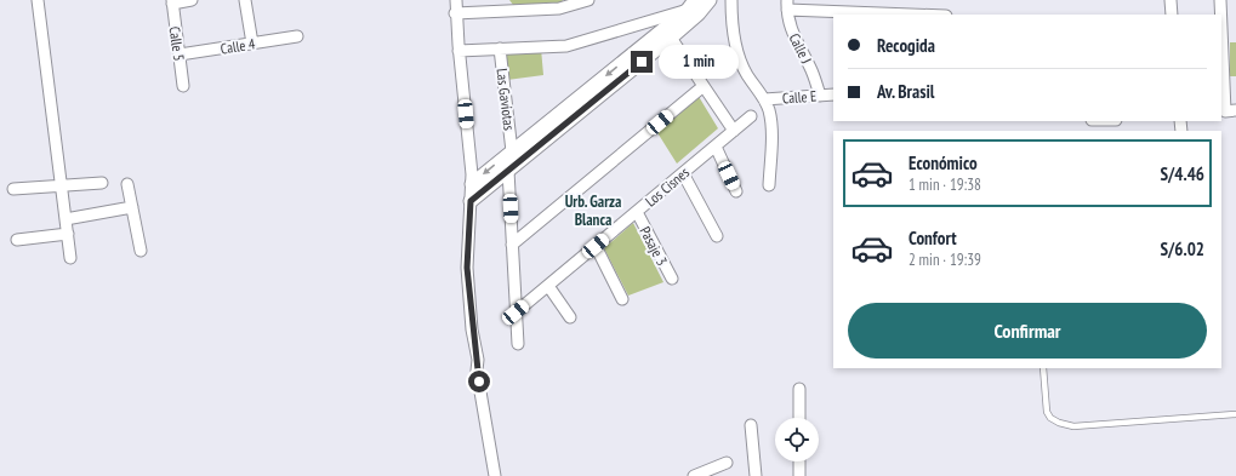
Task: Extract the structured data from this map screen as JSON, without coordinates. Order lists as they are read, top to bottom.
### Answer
{
  "streets": {
    "street": [
      "Calle 5",
      "Calle 4",
      "Calle J",
      "Calle E",
      "Las Gaviotas",
      "Los Cisnes",
      "Pasaje 3"
    ]
  },
  "crossings": [
    ["Calle 5", "Calle 4"],
    ["Calle J", "Calle E"],
    ["Los Cisnes", "Pasaje 3"]
  ],
  "districts": ["Urb. Garza Blanca"],
  "page": {
    "banner": ["Recogida", "Av. Brasil"],
    "bubble": "1 min",
    "list": [
      {
        "name": "Económico",
        "note": "1 min · 19:38",
        "value": "S/4.46"
      },
      {
        "name": "Confort",
        "note": "2 min · 19:39",
        "value": "S/6.02"
      }
    ],
    "buttons": "Confirmar"
  }
}
